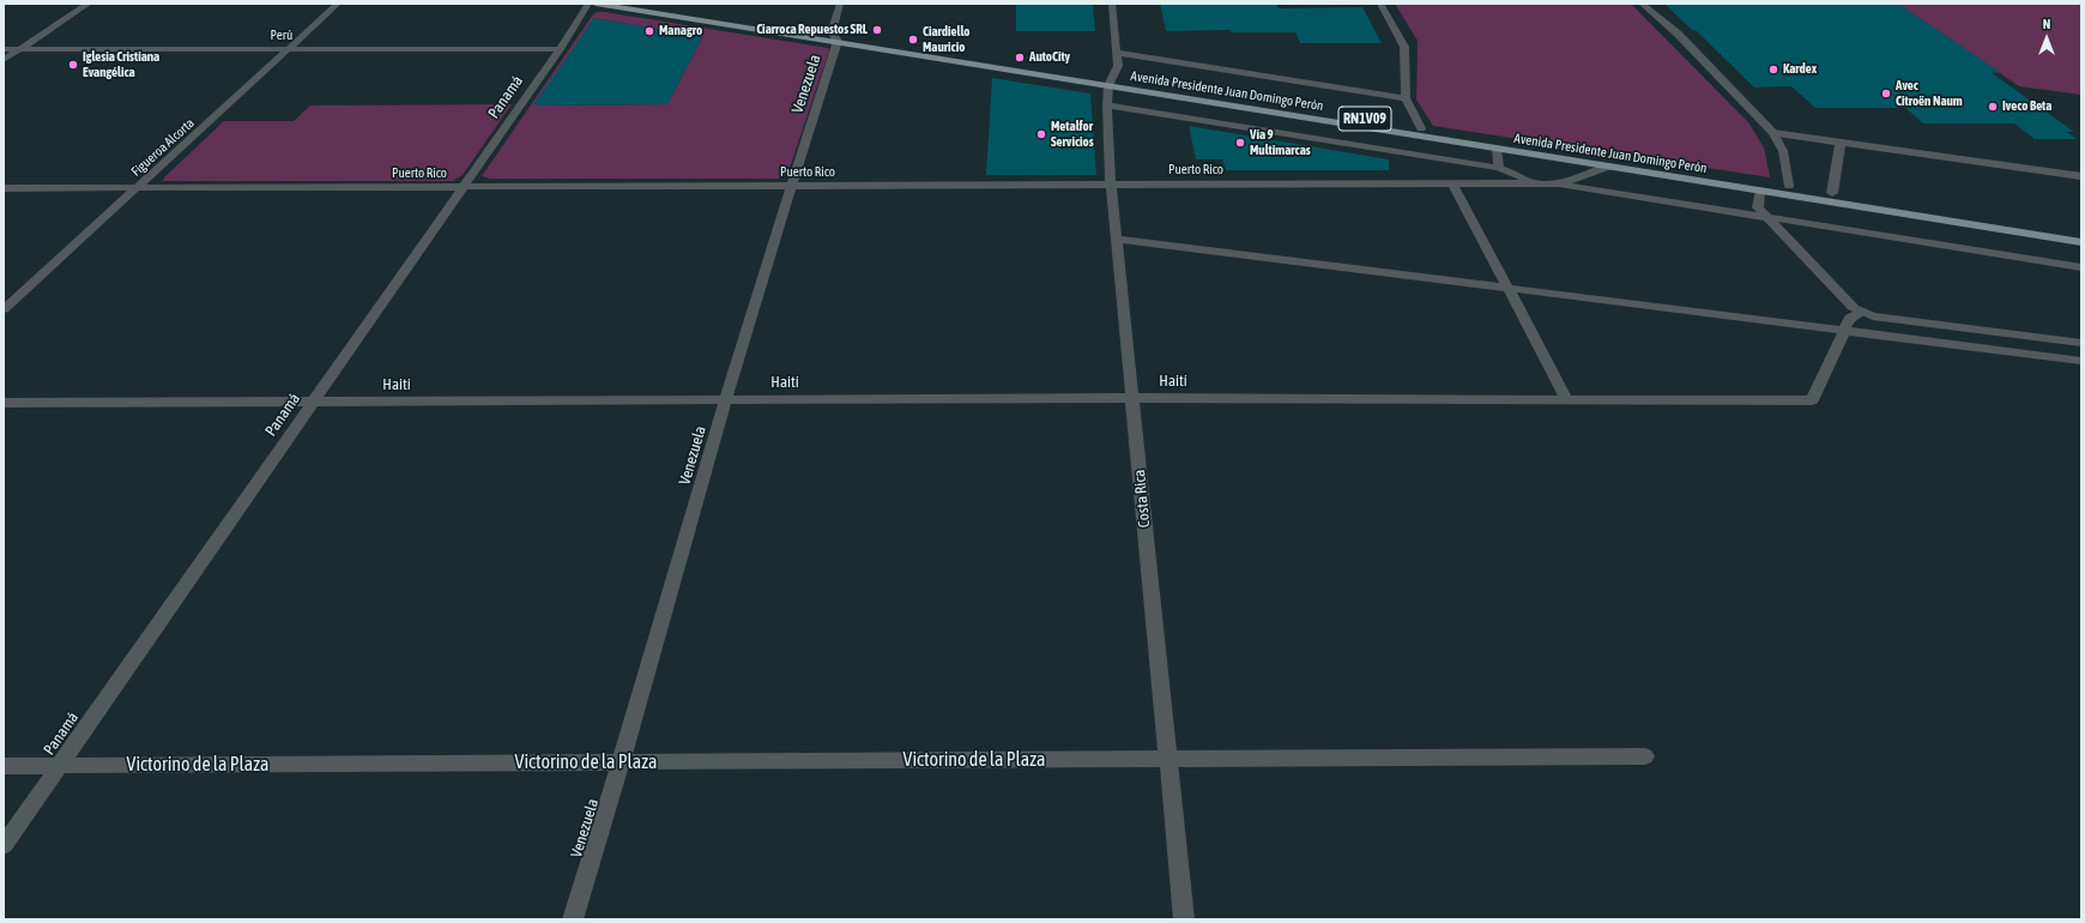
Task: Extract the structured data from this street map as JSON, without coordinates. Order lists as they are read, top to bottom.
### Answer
{
  "streets": {
    "main road": ["Avenida Presidente Juan Domingo Perón", "RN1V09"],
    "street": [
      "Perú",
      "Venezuela",
      "Panamá",
      "Figueroa Alcorta",
      "Puerto Rico",
      "Haití",
      "Costa Rica",
      "Victorino de la Plaza"
    ]
  },
  "crossings": [
    ["Perú", "Panamá"],
    ["Perú", "Figueroa Alcorta"],
    ["Venezuela", "Avenida Presidente Juan Domingo Perón"],
    ["Venezuela", "Puerto Rico"],
    ["Venezuela", "Haití"],
    ["Venezuela", "Victorino de la Plaza"],
    ["Avenida Presidente Juan Domingo Perón", "Puerto Rico"],
    ["Avenida Presidente Juan Domingo Perón", "Costa Rica"],
    ["Panamá", "Puerto Rico"],
    ["Panamá", "Haití"],
    ["Panamá", "Victorino de la Plaza"],
    ["Figueroa Alcorta", "Puerto Rico"],
    ["Puerto Rico", "Costa Rica"],
    ["Haití", "Costa Rica"],
    ["Costa Rica", "Victorino de la Plaza"]
  ],
  "places": [
    "Ciarroca Repuestos SRL",
    "Managro",
    "Ciardiello Mauricio",
    "AutoCity",
    "Iglesia Cristiana Evangélica",
    "Kardex",
    "Avec Citroën Naum",
    "Iveco Beta",
    "Metalfor Servicios",
    "Vía 9 Multimarcas"
  ],
  "north": "top"
}
